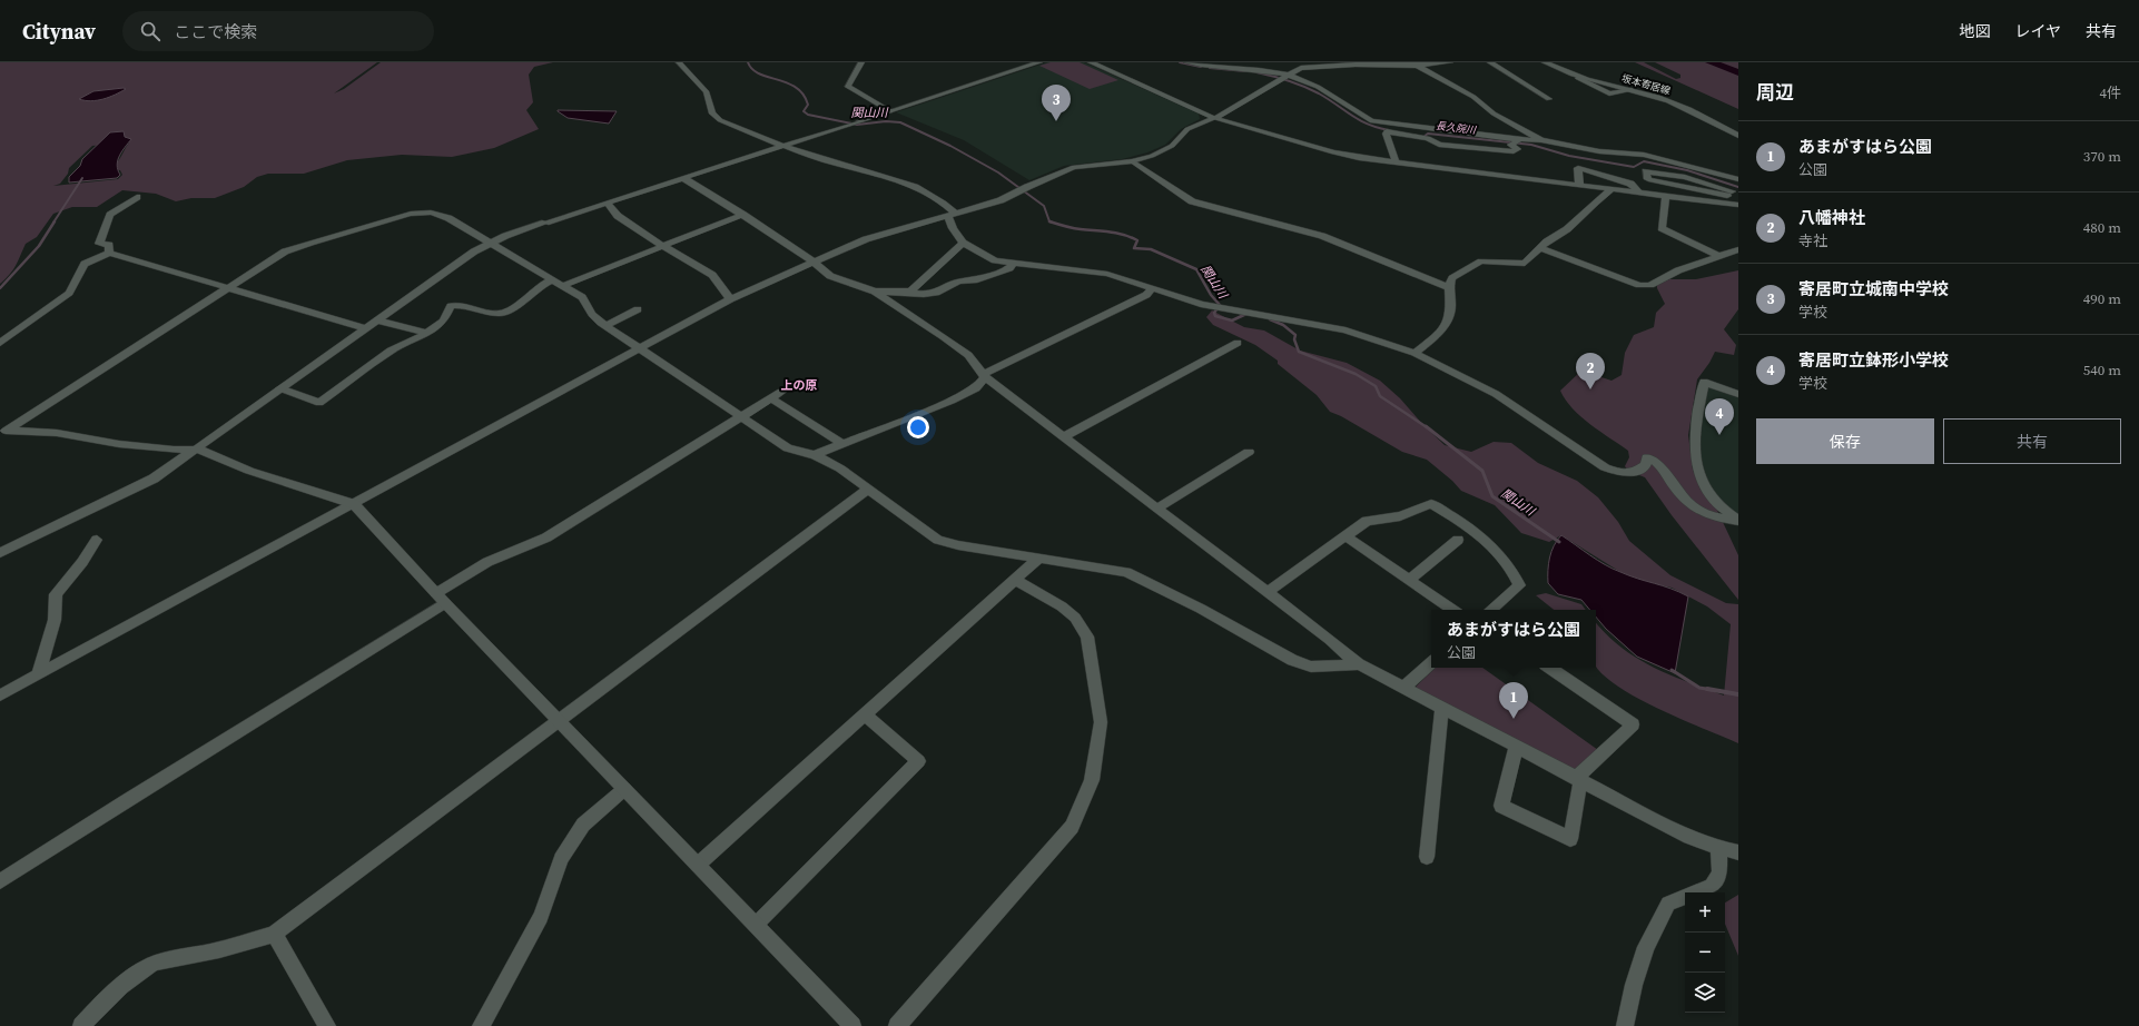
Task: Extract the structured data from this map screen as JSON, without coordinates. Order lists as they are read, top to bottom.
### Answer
{
  "streets": {
    "street": ["坂本寄居線"]
  },
  "districts": ["上の原"],
  "water": ["関山川", "長久院川"],
  "page": {
    "header": "Citynav",
    "search": "ここで検索",
    "nav": ["地図", "レイヤ", "共有"],
    "heading": ["周辺", "4件"],
    "pins": [
      "3",
      "2",
      "4",
      "1"
    ],
    "list": [
      {
        "mark": "1",
        "name": "あまがすはら公園",
        "note": "公園",
        "value": "370 m"
      },
      {
        "mark": "2",
        "name": "八幡神社",
        "note": "寺社",
        "value": "480 m"
      },
      {
        "mark": "3",
        "name": "寄居町立城南中学校",
        "note": "学校",
        "value": "490 m"
      },
      {
        "mark": "4",
        "name": "寄居町立鉢形小学校",
        "note": "学校",
        "value": "540 m"
      }
    ],
    "buttons": ["保存", "共有"],
    "popup": ["あまがすはら公園", "公園"],
    "map_buttons": ["+", "−"]
  }
}
